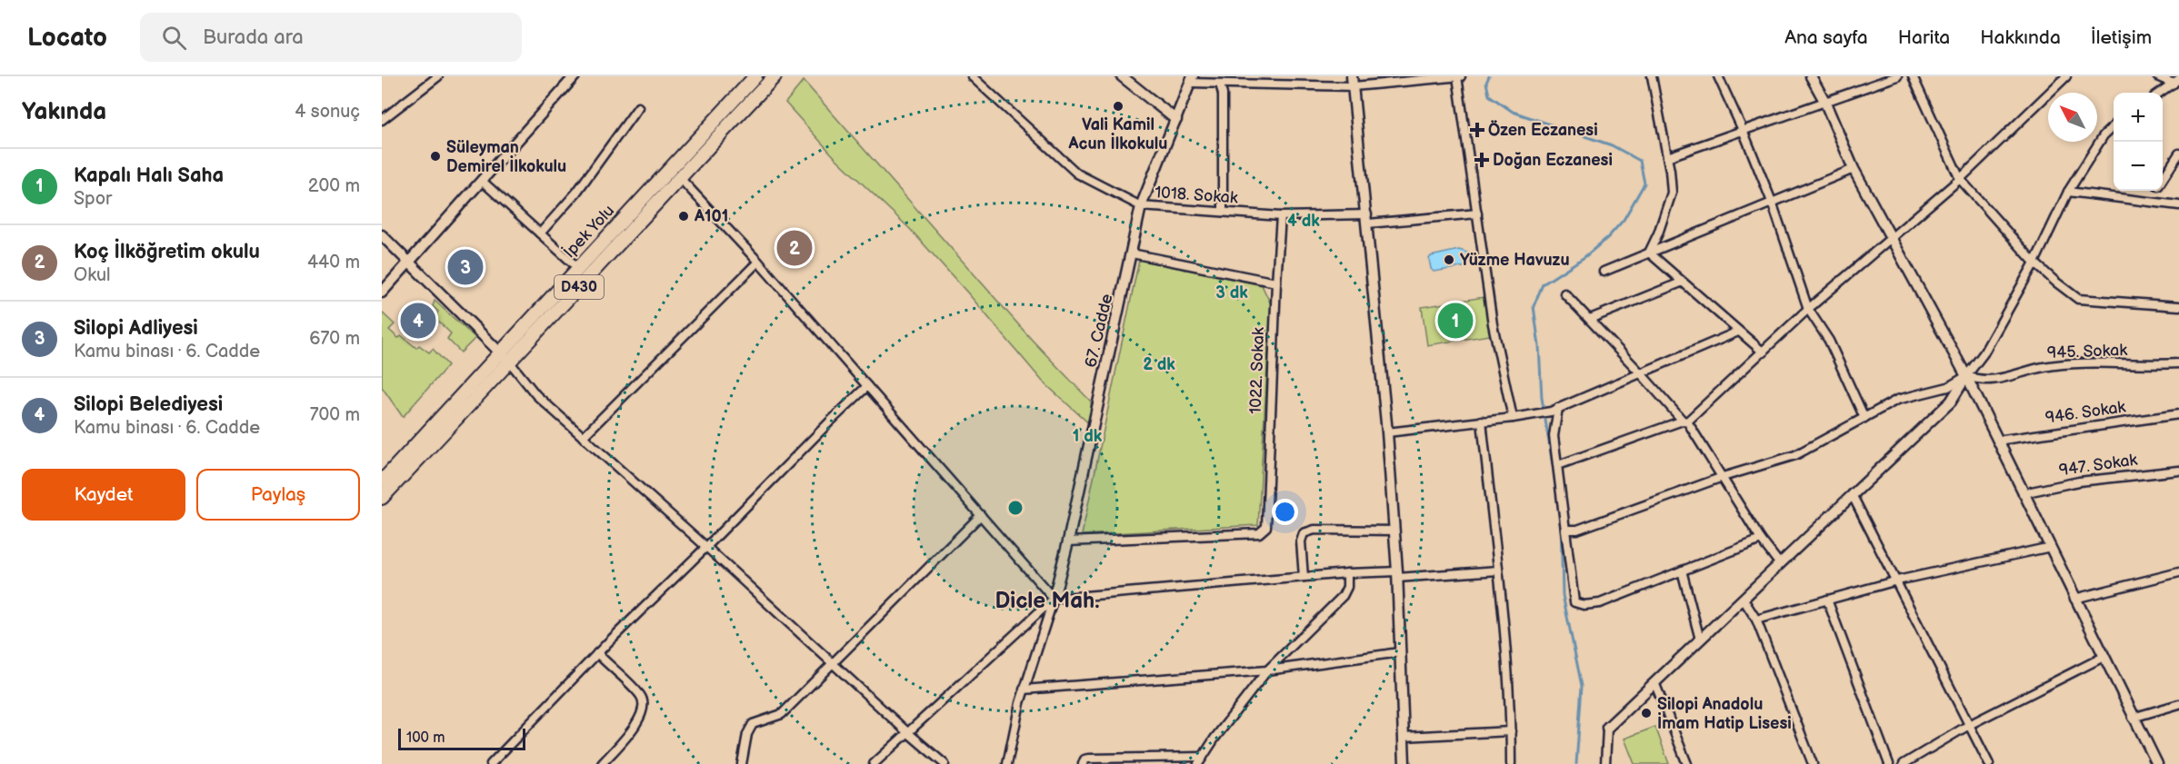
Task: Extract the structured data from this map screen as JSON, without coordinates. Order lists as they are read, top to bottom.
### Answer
{
  "streets": {
    "highway": ["İpek Yolu", "D430"],
    "street": [
      "1018. Sokak",
      "67. Cadde",
      "945. Sokak",
      "1022. Sokak",
      "946. Sokak",
      "947. Sokak"
    ]
  },
  "crossings": [
    ["1018. Sokak", "67. Cadde"],
    ["1018. Sokak", "1022. Sokak"],
    ["67. Cadde", "1022. Sokak"]
  ],
  "districts": ["Dicle Mah."],
  "places": {
    "other": [
      "Vali Kamil Acun İlkokulu",
      "Süleyman Demirel İlkokulu",
      "A101",
      "Yüzme Havuzu",
      "Silopi Anadolu İmam Hatip Lisesi"
    ],
    "health": ["Özen Eczanesi", "Doğan Eczanesi"]
  },
  "scale_bar": "100 m",
  "north": "top left",
  "page": {
    "header": "Locato",
    "search": "Burada ara",
    "nav": [
      "Ana sayfa",
      "Harita",
      "Hakkında",
      "İletişim"
    ],
    "heading": ["Yakında", "4 sonuç"],
    "map_buttons": ["+", "−"],
    "list": [
      {
        "mark": "1",
        "name": "Kapalı Halı Saha",
        "note": "Spor",
        "value": "200 m"
      },
      {
        "mark": "2",
        "name": "Koç İlköğretim okulu",
        "note": "Okul",
        "value": "440 m"
      },
      {
        "mark": "3",
        "name": "Silopi Adliyesi",
        "note": "Kamu binası · 6. Cadde",
        "value": "670 m"
      },
      {
        "mark": "4",
        "name": "Silopi Belediyesi",
        "note": "Kamu binası · 6. Cadde",
        "value": "700 m"
      }
    ],
    "pins": [
      "2",
      "3",
      "1",
      "4"
    ],
    "buttons": ["Kaydet", "Paylaş"],
    "scale": "100 m"
  },
  "rings": [
    "4 dk",
    "3 dk",
    "2 dk",
    "1 dk"
  ]
}
